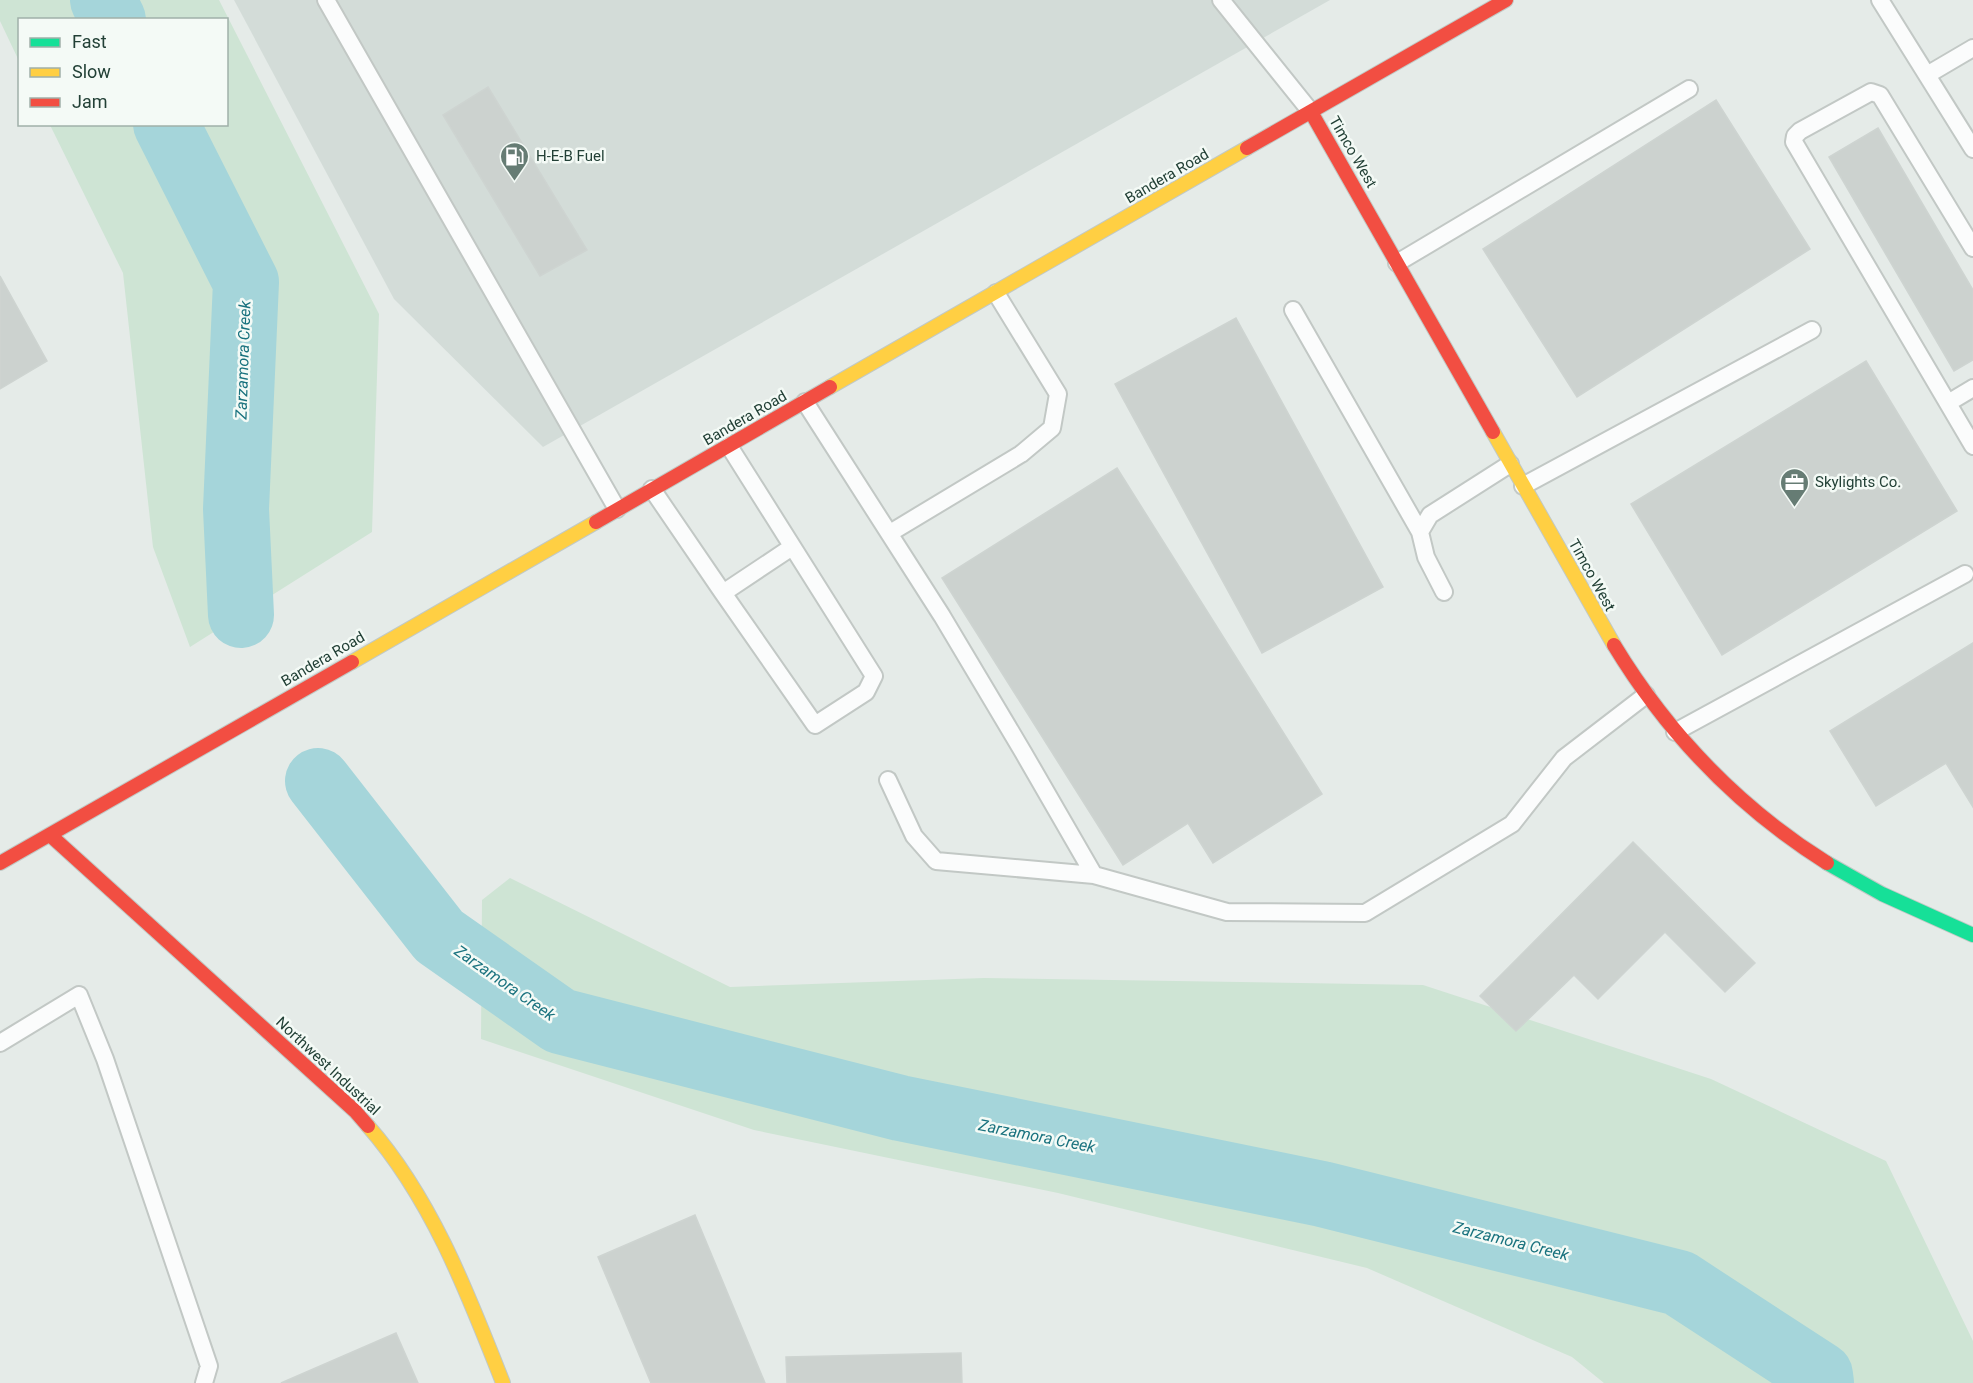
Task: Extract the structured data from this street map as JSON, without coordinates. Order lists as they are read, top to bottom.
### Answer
{
  "streets": {
    "street": ["Timco West", "Bandera Road", "Northwest Industrial"]
  },
  "crossings": [
    ["Timco West", "Bandera Road"],
    ["Bandera Road", "Northwest Industrial"]
  ],
  "water": ["Zarzamora Creek"],
  "places": {
    "fuel station": ["H-E-B Fuel"],
    "office": ["Skylights Co."]
  },
  "legend": ["Fast", "Slow", "Jam"]
}
